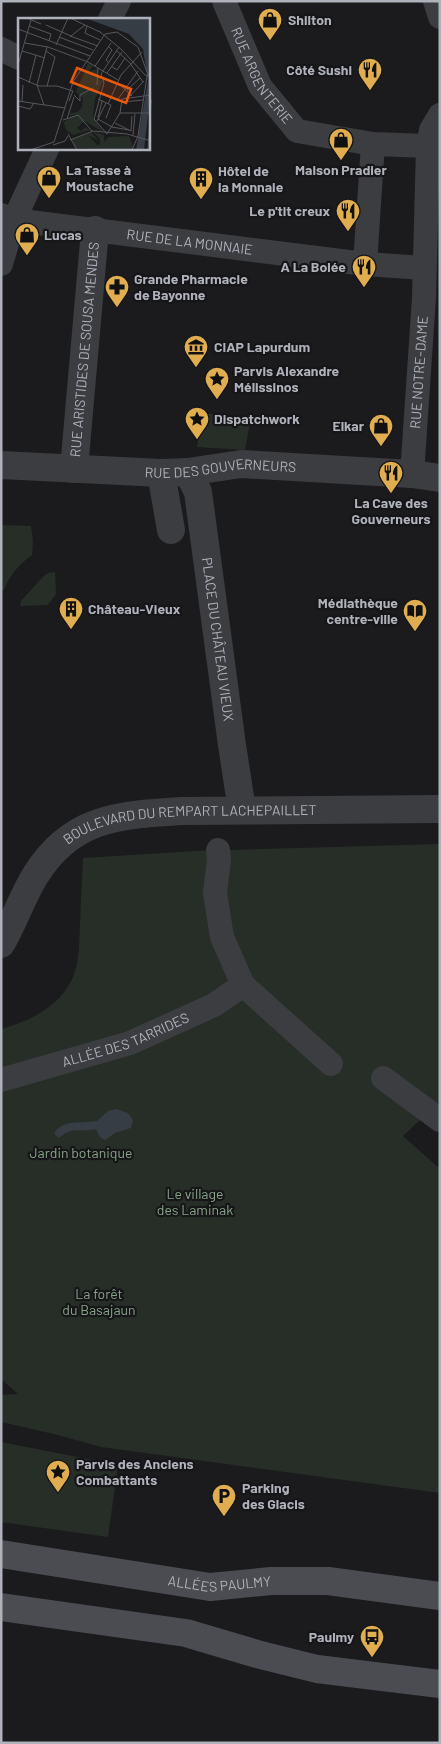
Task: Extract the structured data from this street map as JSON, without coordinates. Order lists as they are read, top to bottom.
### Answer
{
  "streets": {
    "main road": ["ALLÉES PAULMY"],
    "street": [
      "RUE ARGENTERIE",
      "RUE DE LA MONNAIE",
      "RUE ARISTIDES DE SOUSA MENDES",
      "RUE NOTRE-DAME",
      "RUE DES GOUVERNEURS",
      "PLACE DU CHÂTEAU VIEUX",
      "BOULEVARD DU REMPART LACHEPAILLET",
      "ALLÉE DES TARRIDES"
    ]
  },
  "crossings": [
    ["RUE ARGENTERIE", "RUE NOTRE-DAME"],
    ["RUE DE LA MONNAIE", "RUE ARISTIDES DE SOUSA MENDES"],
    ["RUE DE LA MONNAIE", "RUE NOTRE-DAME"],
    ["RUE ARISTIDES DE SOUSA MENDES", "RUE DES GOUVERNEURS"],
    ["RUE NOTRE-DAME", "RUE DES GOUVERNEURS"],
    ["RUE DES GOUVERNEURS", "PLACE DU CHÂTEAU VIEUX"],
    ["PLACE DU CHÂTEAU VIEUX", "BOULEVARD DU REMPART LACHEPAILLET"]
  ],
  "parks": ["Jardin botanique", "Le village des Laminak", "La forêt du Basajaun"],
  "places": {
    "shop": [
      "Shilton",
      "Maison Pradier",
      "La Tasse à Moustache",
      "Lucas",
      "Elkar"
    ],
    "restaurant": [
      "Côté Sushi",
      "Le p'tit creux",
      "A La Bolée",
      "La Cave des Gouverneurs"
    ],
    "building": ["Hôtel de la Monnaie", "Château-Vieux"],
    "pharmacy": ["Grande Pharmacie de Bayonne"],
    "museum": ["CIAP Lapurdum"],
    "place": ["Parvis Alexandre Mélissinos", "Dispatchwork", "Parvis des Anciens Combattants"],
    "library": ["Médiathèque centre-ville"],
    "parking": ["Parking des Glacis"],
    "bus stop": ["Paulmy"]
  }
}
